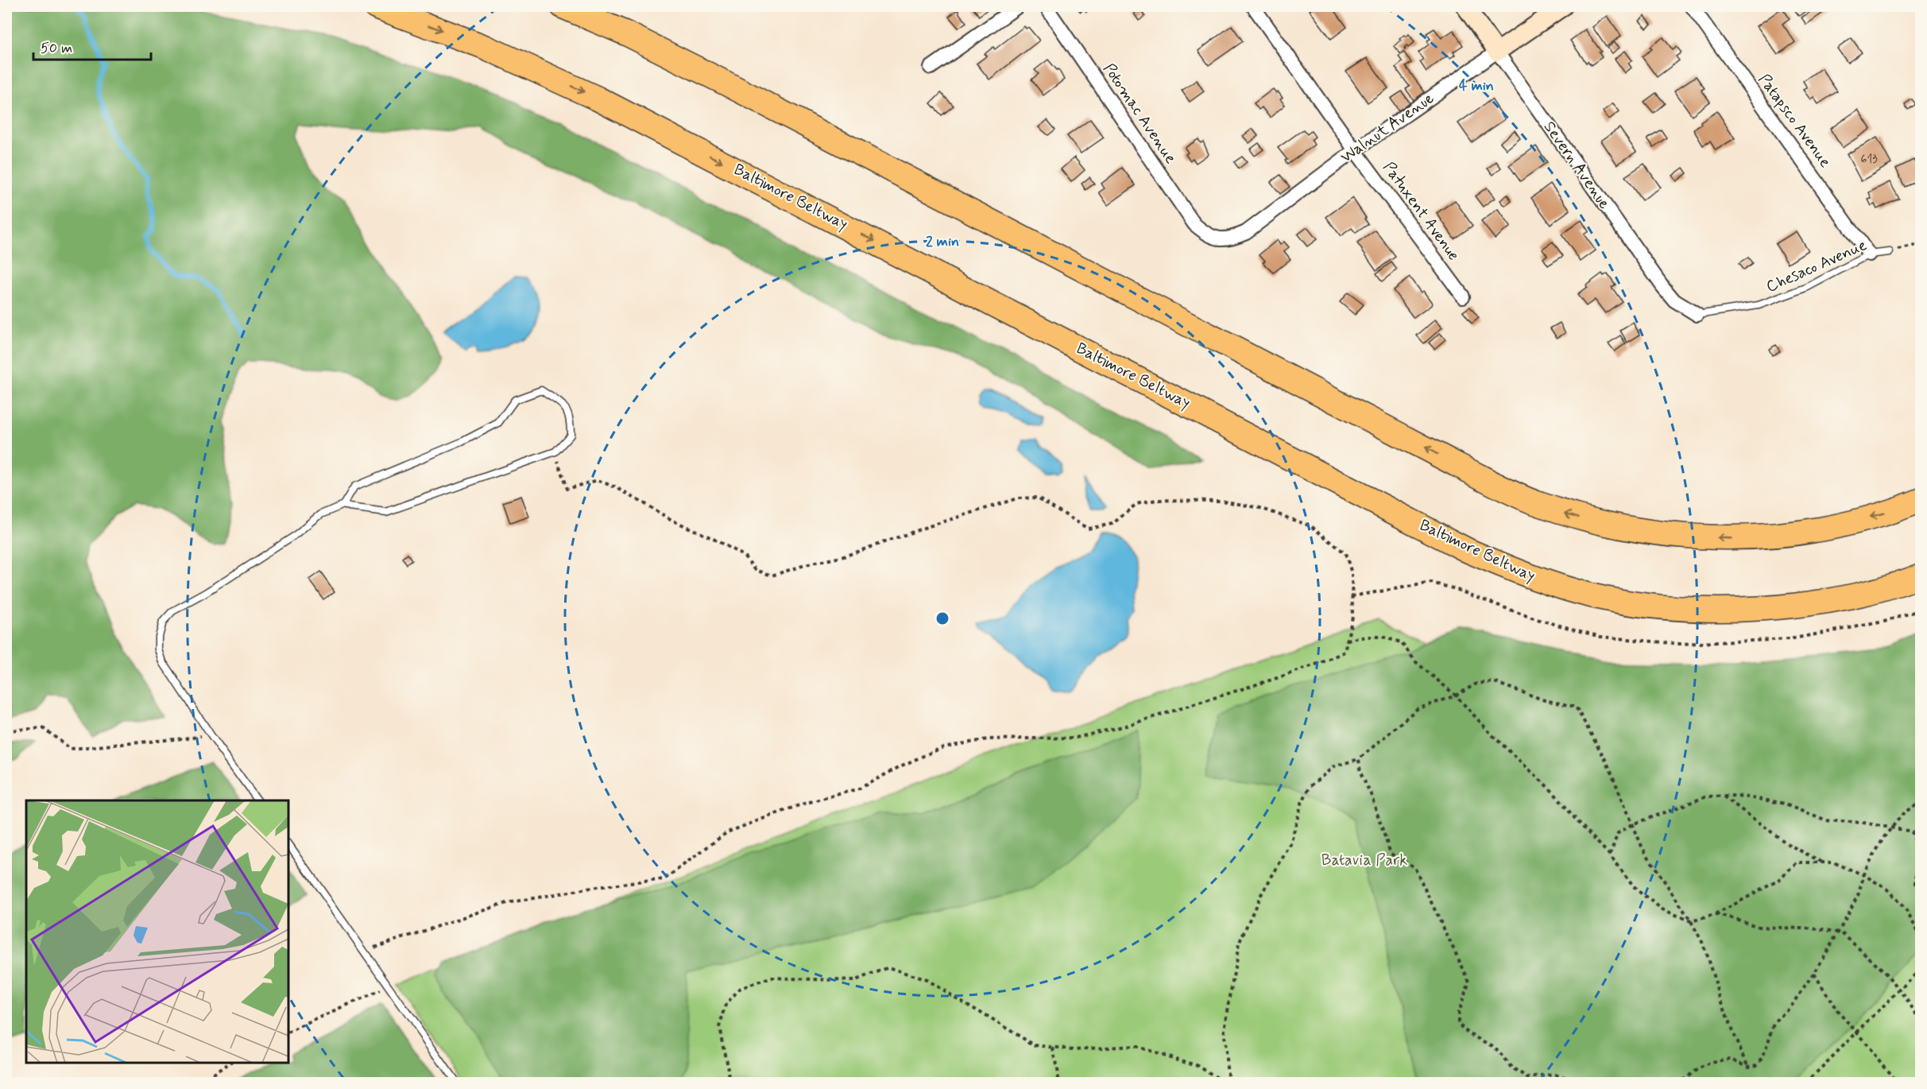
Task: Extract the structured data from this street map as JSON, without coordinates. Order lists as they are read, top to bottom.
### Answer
{
  "streets": {
    "highway": ["Baltimore Beltway"],
    "street": [
      "Potomac Avenue",
      "Patapsco Avenue",
      "Walnut Avenue",
      "Severn Avenue",
      "Patuxent Avenue"
    ],
    "lane": ["Chesaco Avenue"]
  },
  "crossings": [
    ["Potomac Avenue", "Walnut Avenue"],
    ["Patapsco Avenue", "Chesaco Avenue"],
    ["Walnut Avenue", "Severn Avenue"],
    ["Walnut Avenue", "Patuxent Avenue"],
    ["Severn Avenue", "Chesaco Avenue"]
  ],
  "parks": ["Batavia Park"],
  "house_numbers": ["613"],
  "scale_bar": "50 m",
  "rings": ["4 min", "2 min"]
}
